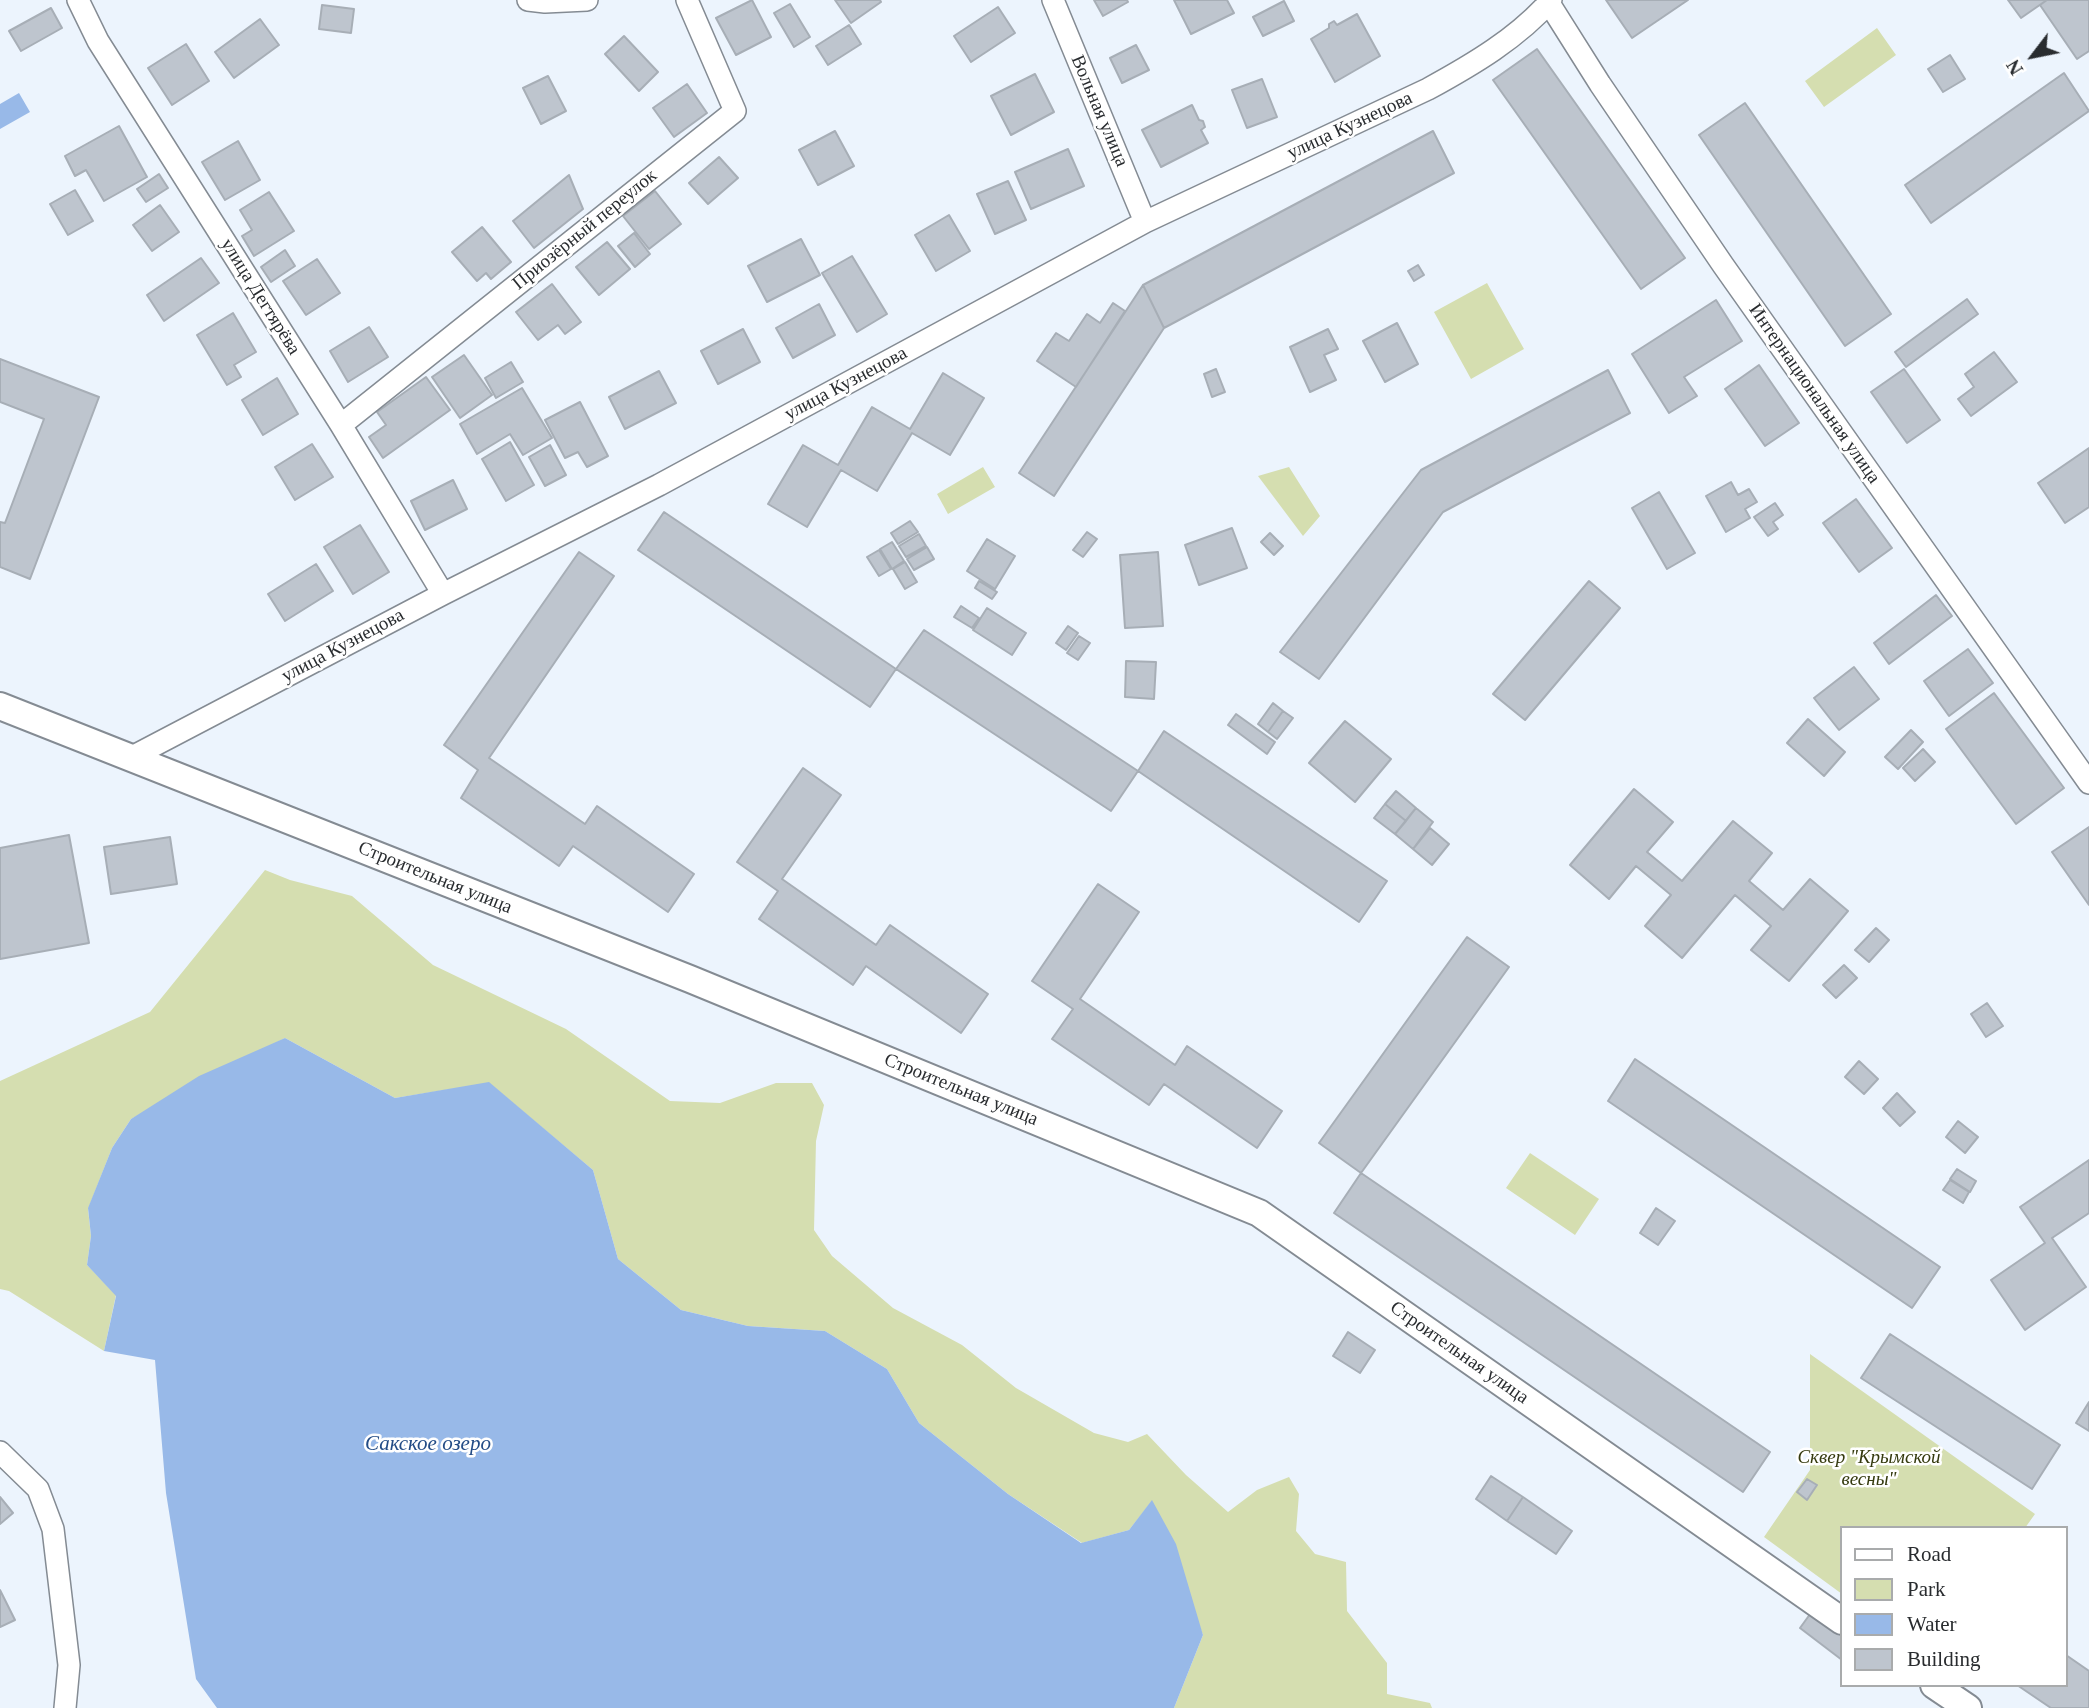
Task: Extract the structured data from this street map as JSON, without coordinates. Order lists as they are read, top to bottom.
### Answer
{
  "streets": {
    "street": [
      "Вольная улица",
      "улица Кузнецова",
      "Приозёрный переулок",
      "улица Дегтярёва",
      "Интернациональная улица",
      "Строительная улица"
    ]
  },
  "crossings": [
    ["Вольная улица", "улица Кузнецова"],
    ["улица Кузнецова", "улица Дегтярёва"],
    ["улица Кузнецова", "Интернациональная улица"],
    ["улица Кузнецова", "Строительная улица"],
    ["Приозёрный переулок", "улица Дегтярёва"]
  ],
  "water": ["Сакское озеро"],
  "parks": ["Сквер \"Крымской весны\""],
  "legend": [
    "Road",
    "Park",
    "Water",
    "Building"
  ],
  "north": "bottom left"
}
